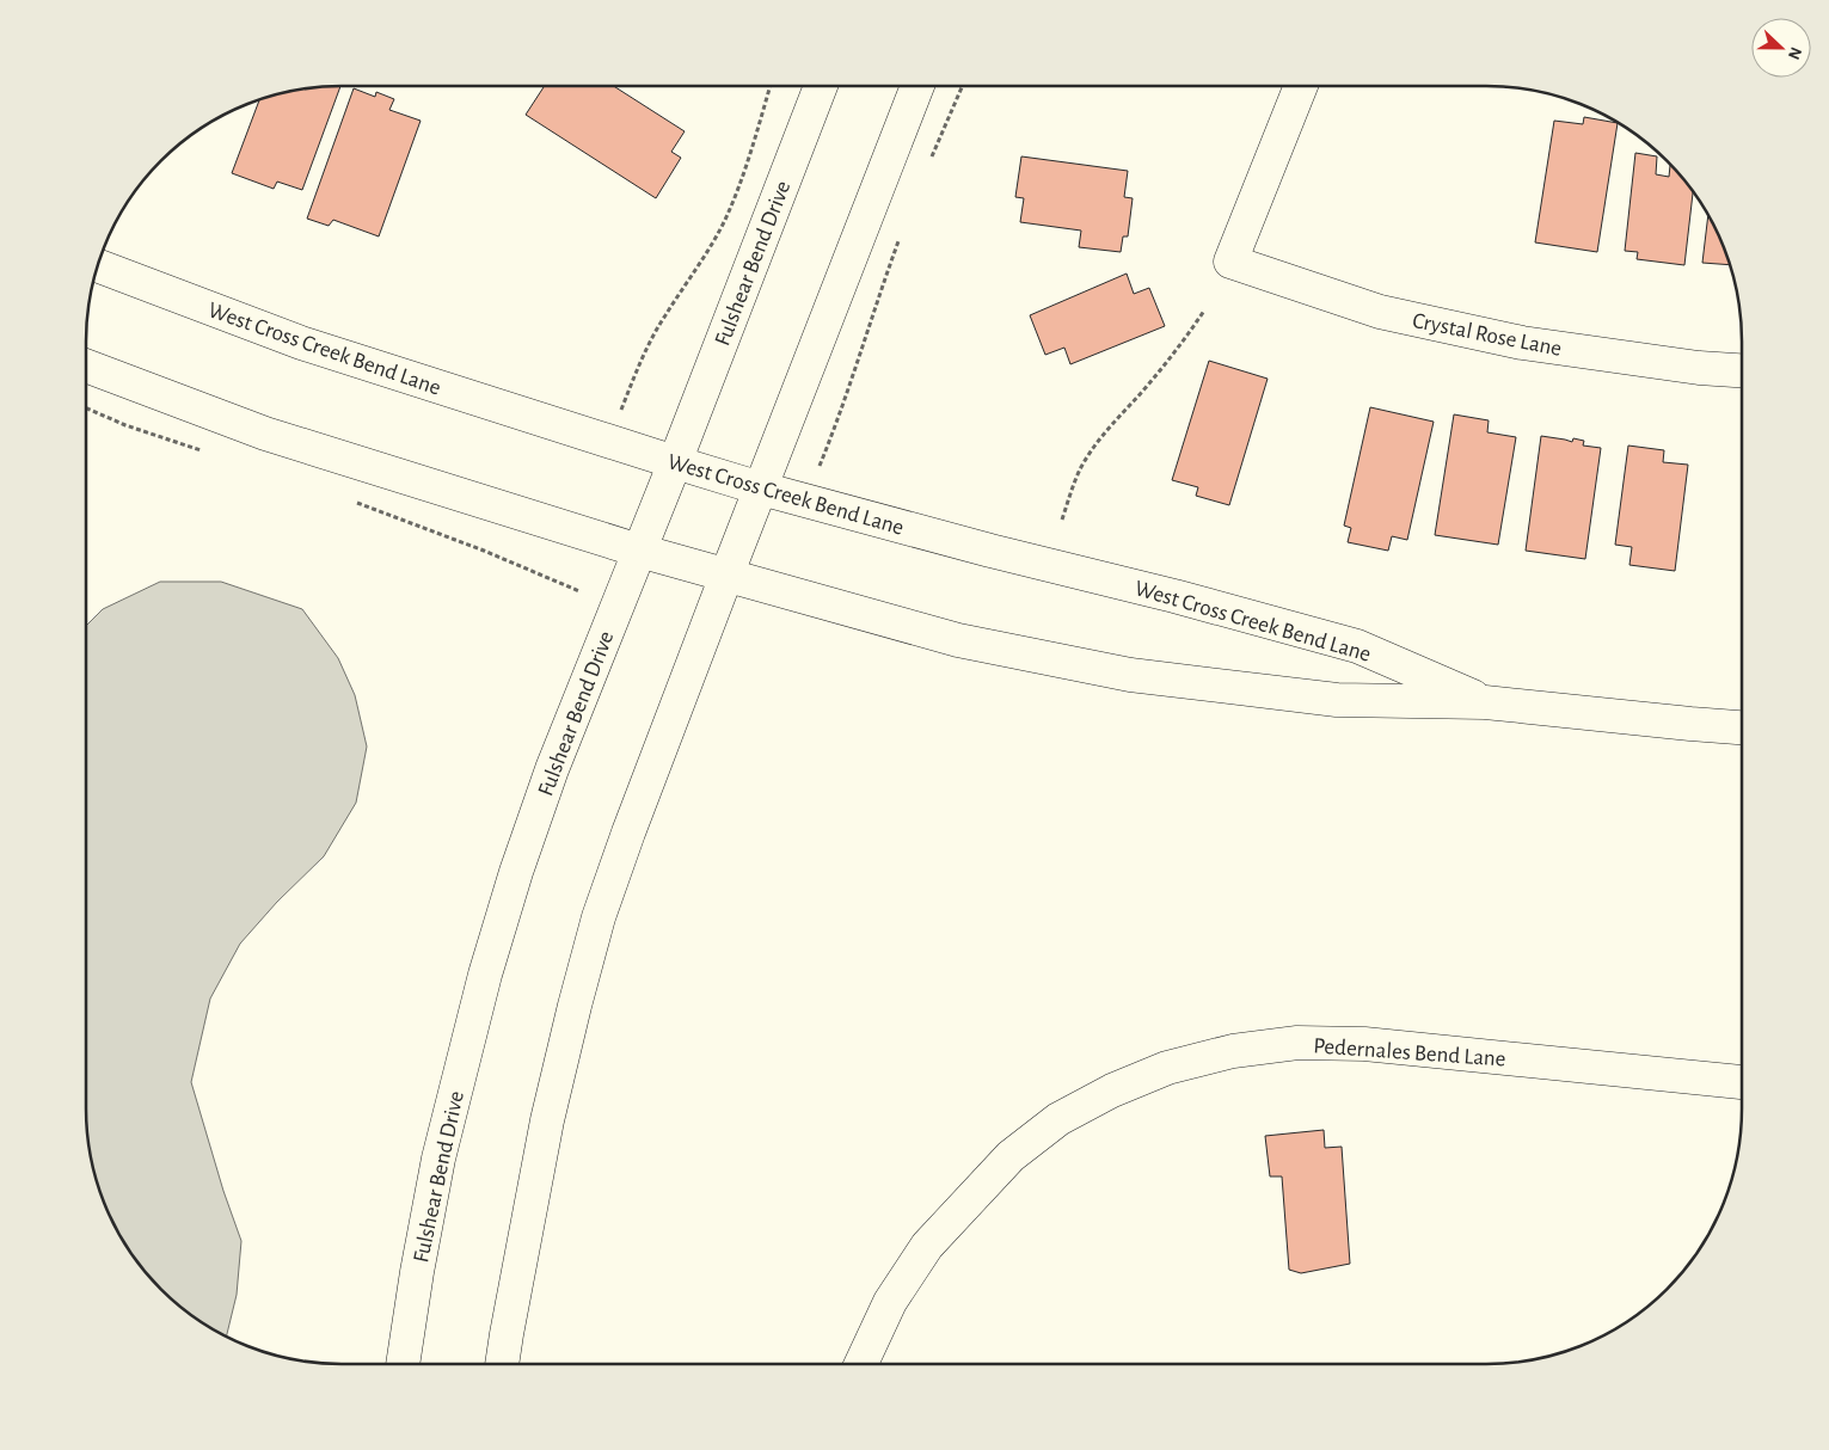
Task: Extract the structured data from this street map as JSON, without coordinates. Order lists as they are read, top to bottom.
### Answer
{
  "streets": {
    "main road": [
      "Fulshear Bend Drive",
      "Crystal Rose Lane",
      "West Cross Creek Bend Lane",
      "Pedernales Bend Lane"
    ]
  },
  "crossings": [
    ["Fulshear Bend Drive", "West Cross Creek Bend Lane"]
  ],
  "north": "right"
}
